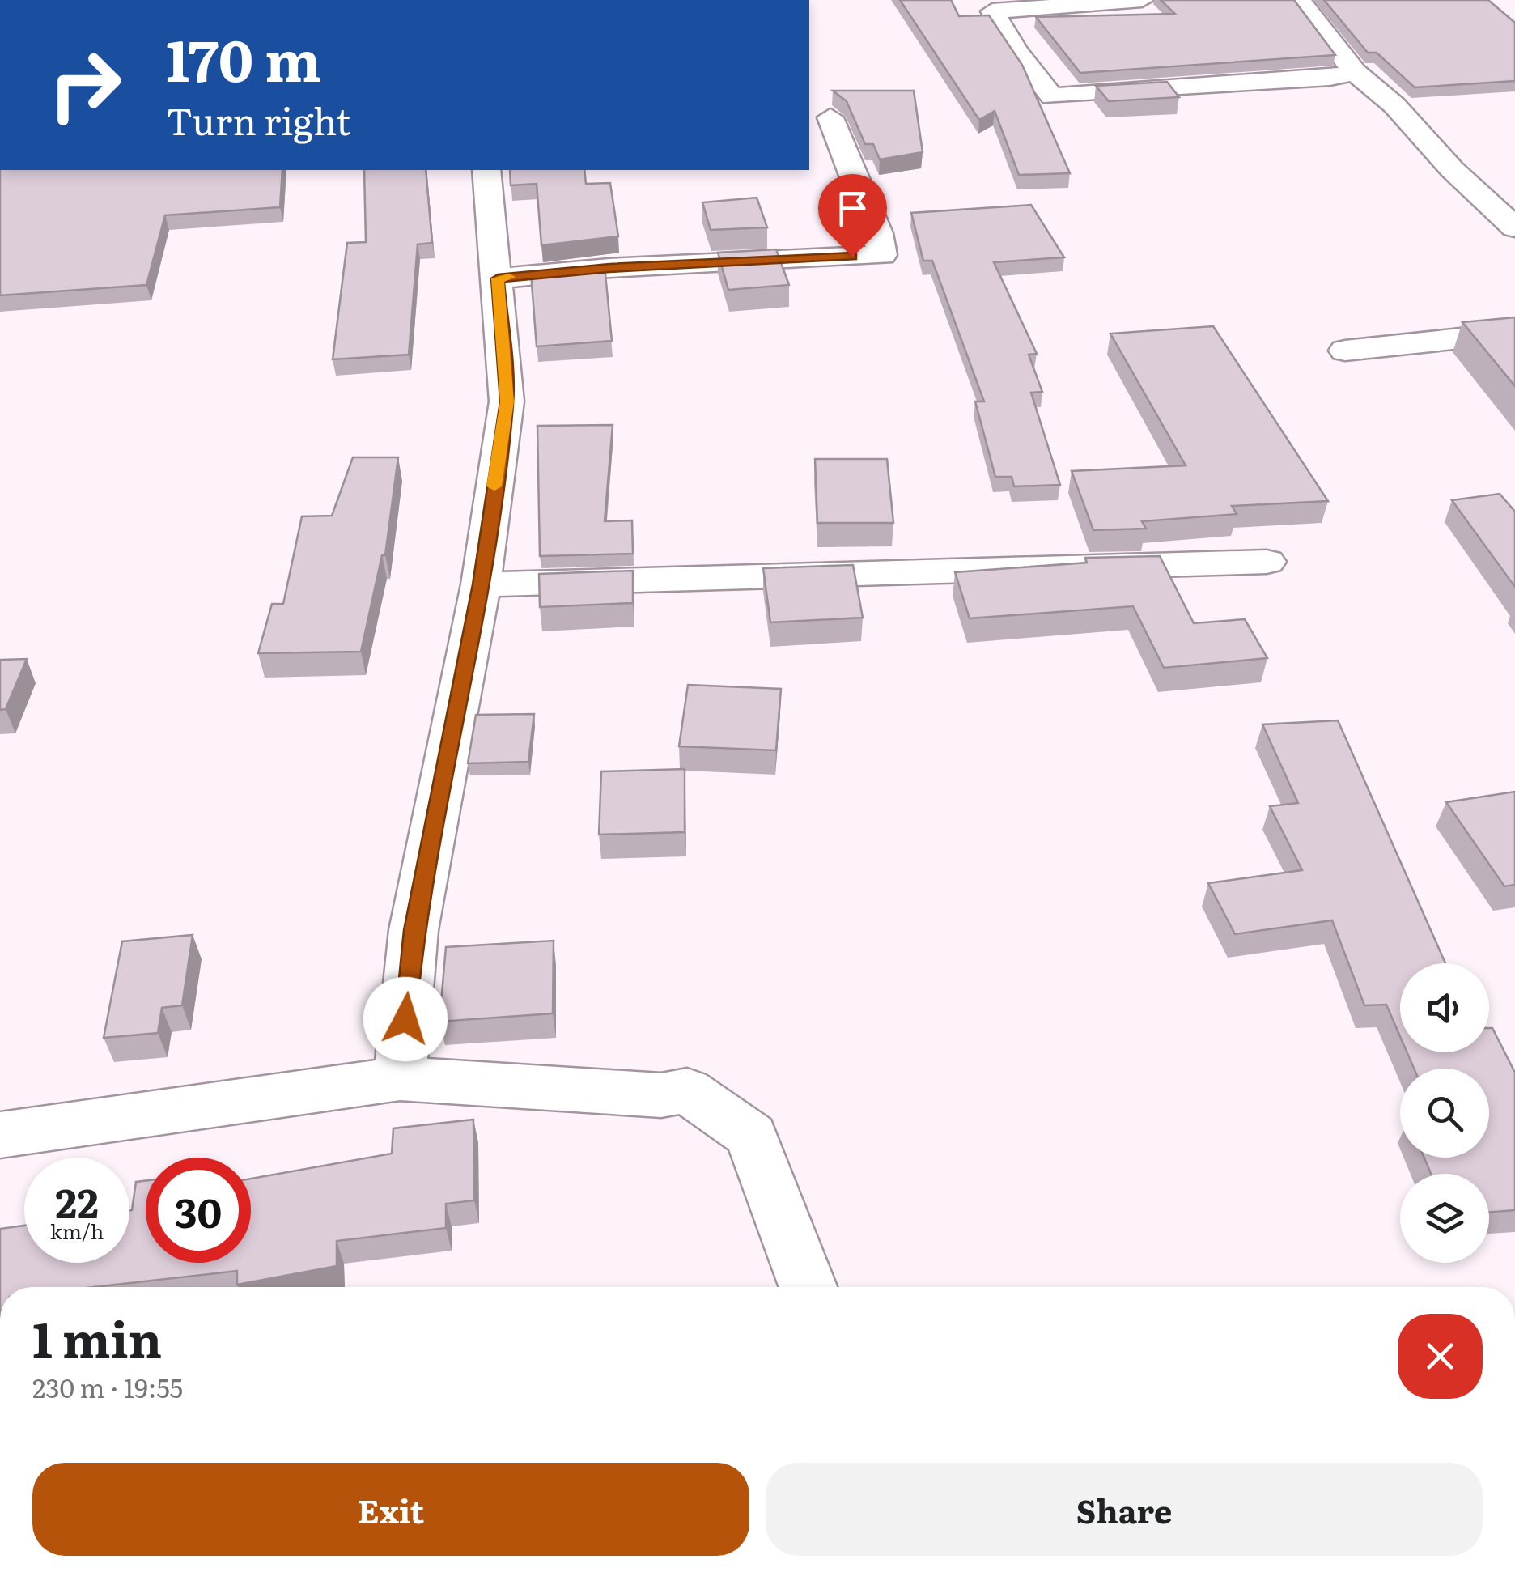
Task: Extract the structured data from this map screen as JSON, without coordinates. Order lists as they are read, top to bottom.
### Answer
{
  "page": {
    "turn": ["170 m", "Turn right"],
    "speed": "22 km/h",
    "limit": "30",
    "heading": ["1 min", "230 m · 19:55"],
    "buttons": ["Exit", "Share"]
  }
}
